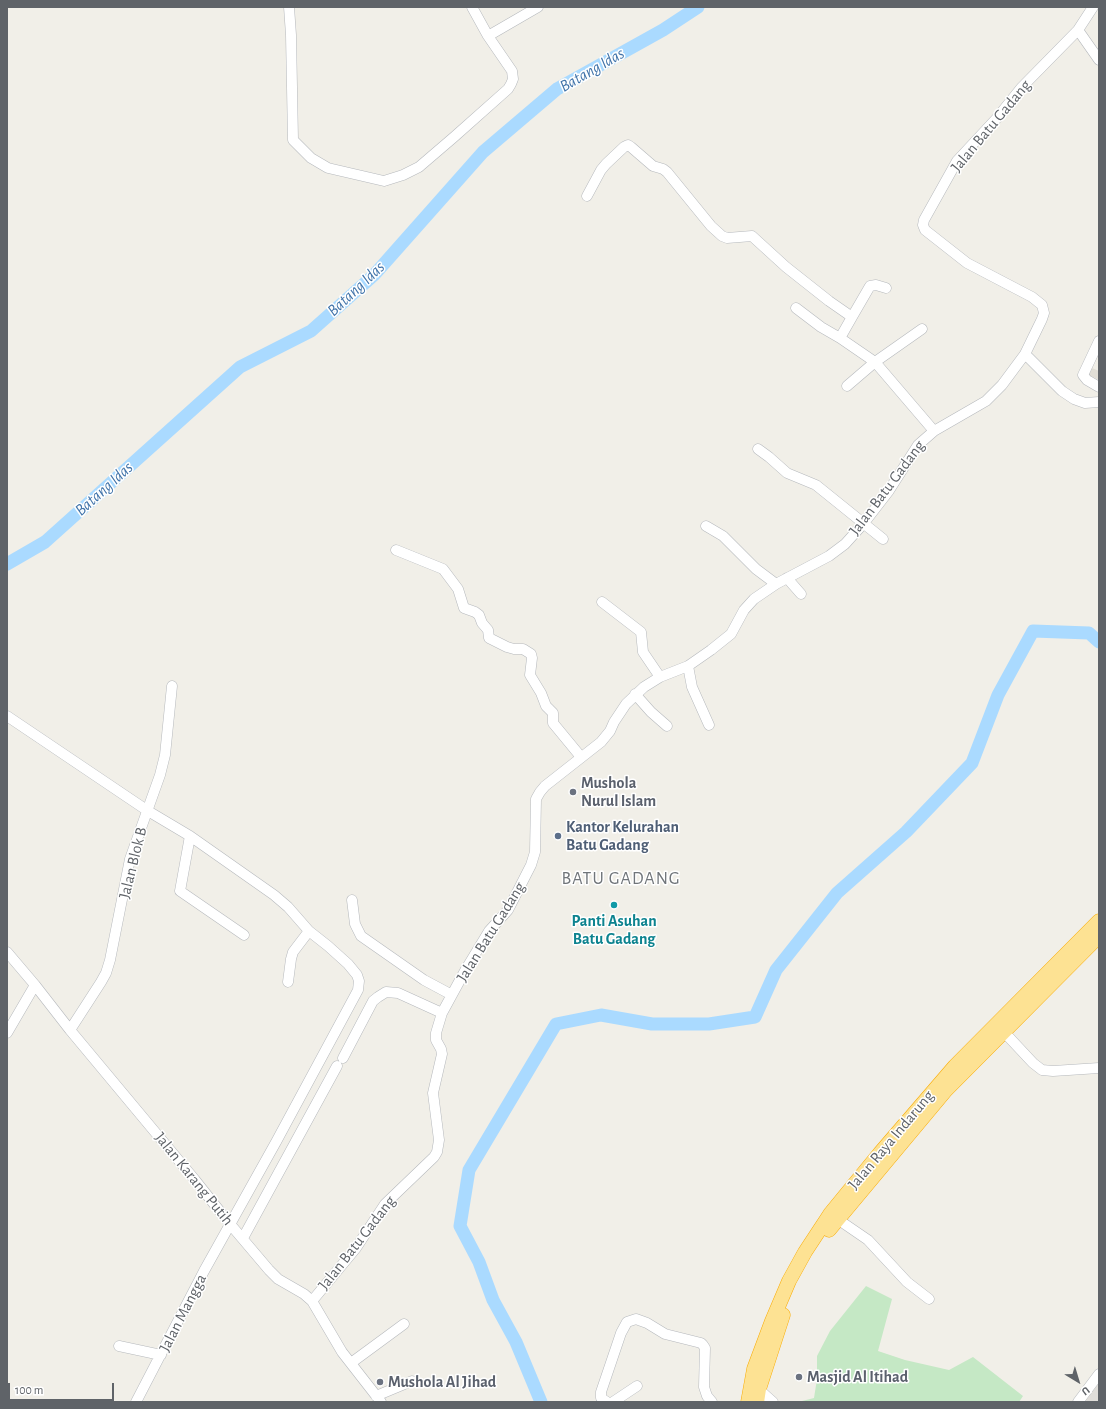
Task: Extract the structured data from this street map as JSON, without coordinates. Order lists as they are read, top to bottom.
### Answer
{
  "streets": {
    "highway": ["Jalan Raya Indarung"],
    "street": [
      "Jalan Batu Gadang",
      "Jalan Blok B",
      "Jalan Karang Putih",
      "Jalan Mangga"
    ]
  },
  "crossings": [
    ["Jalan Batu Gadang", "Jalan Karang Putih"],
    ["Jalan Blok B", "Jalan Karang Putih"],
    ["Jalan Karang Putih", "Jalan Mangga"]
  ],
  "districts": ["BATU GADANG"],
  "water": ["Batang Idas"],
  "places": [
    "Mushola Nurul Islam",
    "Kantor Kelurahan Batu Gadang",
    "Panti Asuhan Batu Gadang",
    "Masjid Al Itihad",
    "Mushola Al Jihad"
  ],
  "scale_bar": "100 m",
  "north": "bottom right"
}
